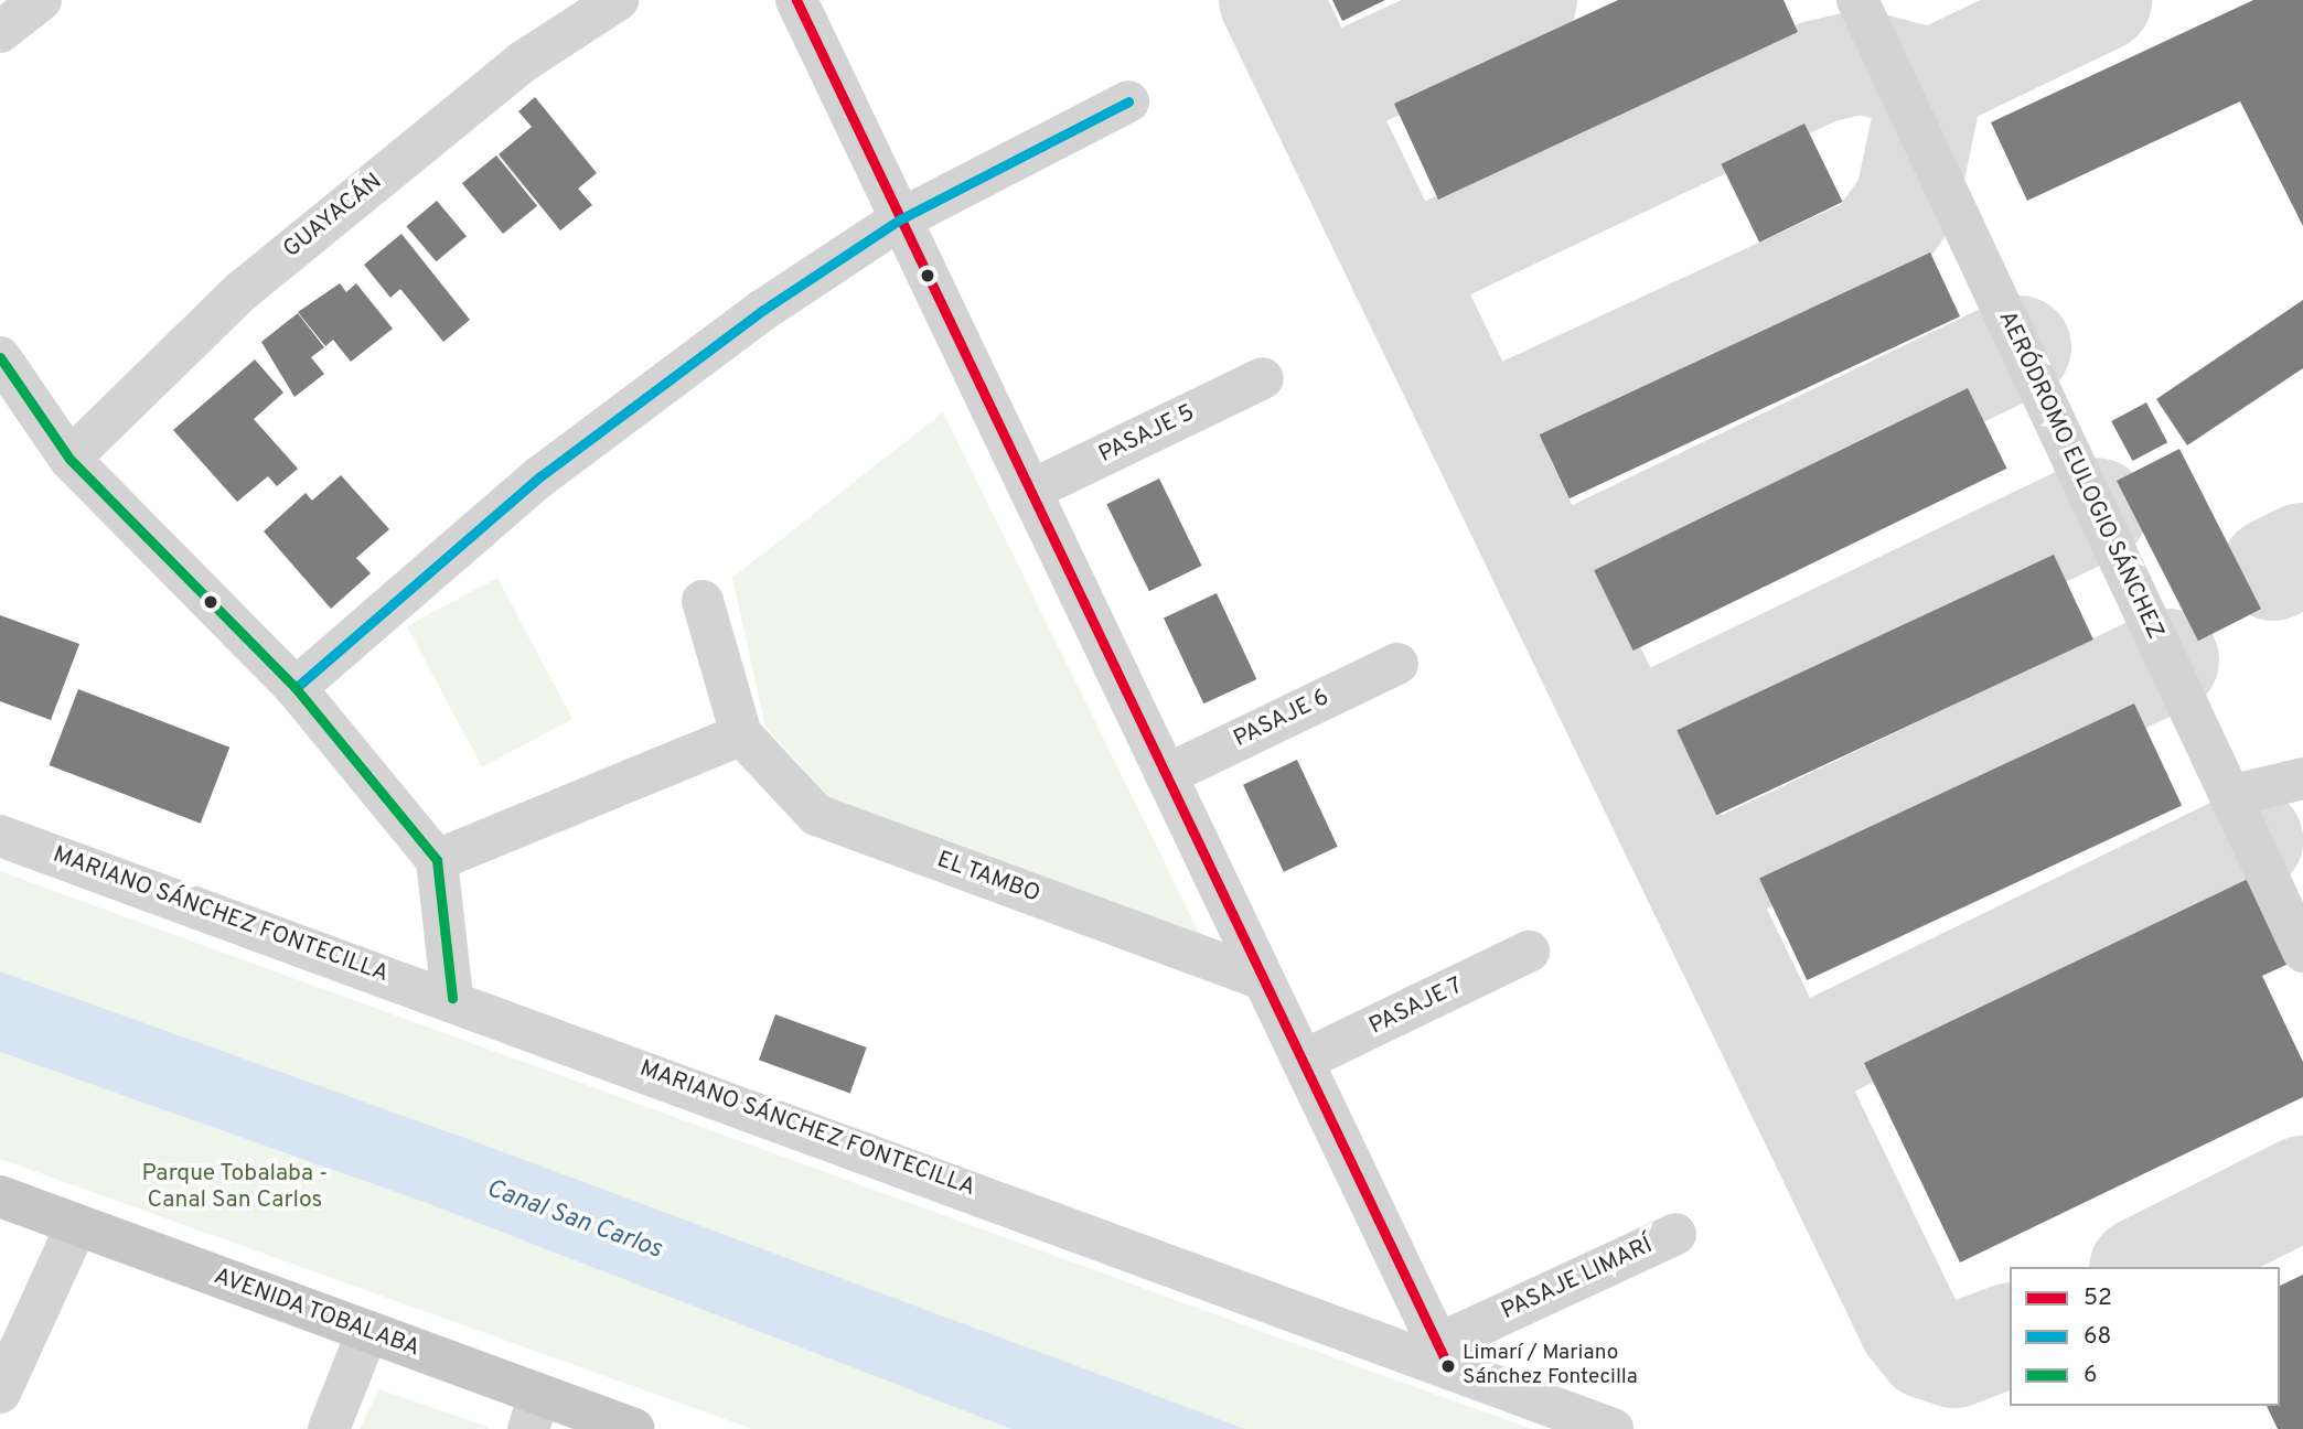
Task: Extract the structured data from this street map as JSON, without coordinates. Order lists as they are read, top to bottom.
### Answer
{
  "streets": {
    "main road": ["AVENIDA TOBALABA"],
    "street": [
      "GUAYACÁN",
      "PASAJE 5",
      "AERÓDROMO EULOGIO SÁNCHEZ",
      "PASAJE 6",
      "EL TAMBO",
      "MARIANO SÁNCHEZ FONTECILLA",
      "PASAJE 7",
      "PASAJE LIMARÍ"
    ]
  },
  "crossings": [
    ["MARIANO SÁNCHEZ FONTECILLA", "PASAJE LIMARÍ"]
  ],
  "water": ["Canal San Carlos"],
  "parks": ["Parque Tobalaba - Canal San Carlos"],
  "places": ["Limarí / Mariano Sánchez Fontecilla"],
  "lines": ["transit line 52", "transit line 68", "transit line 6"],
  "legend": ["52", "68", "6"]
}
